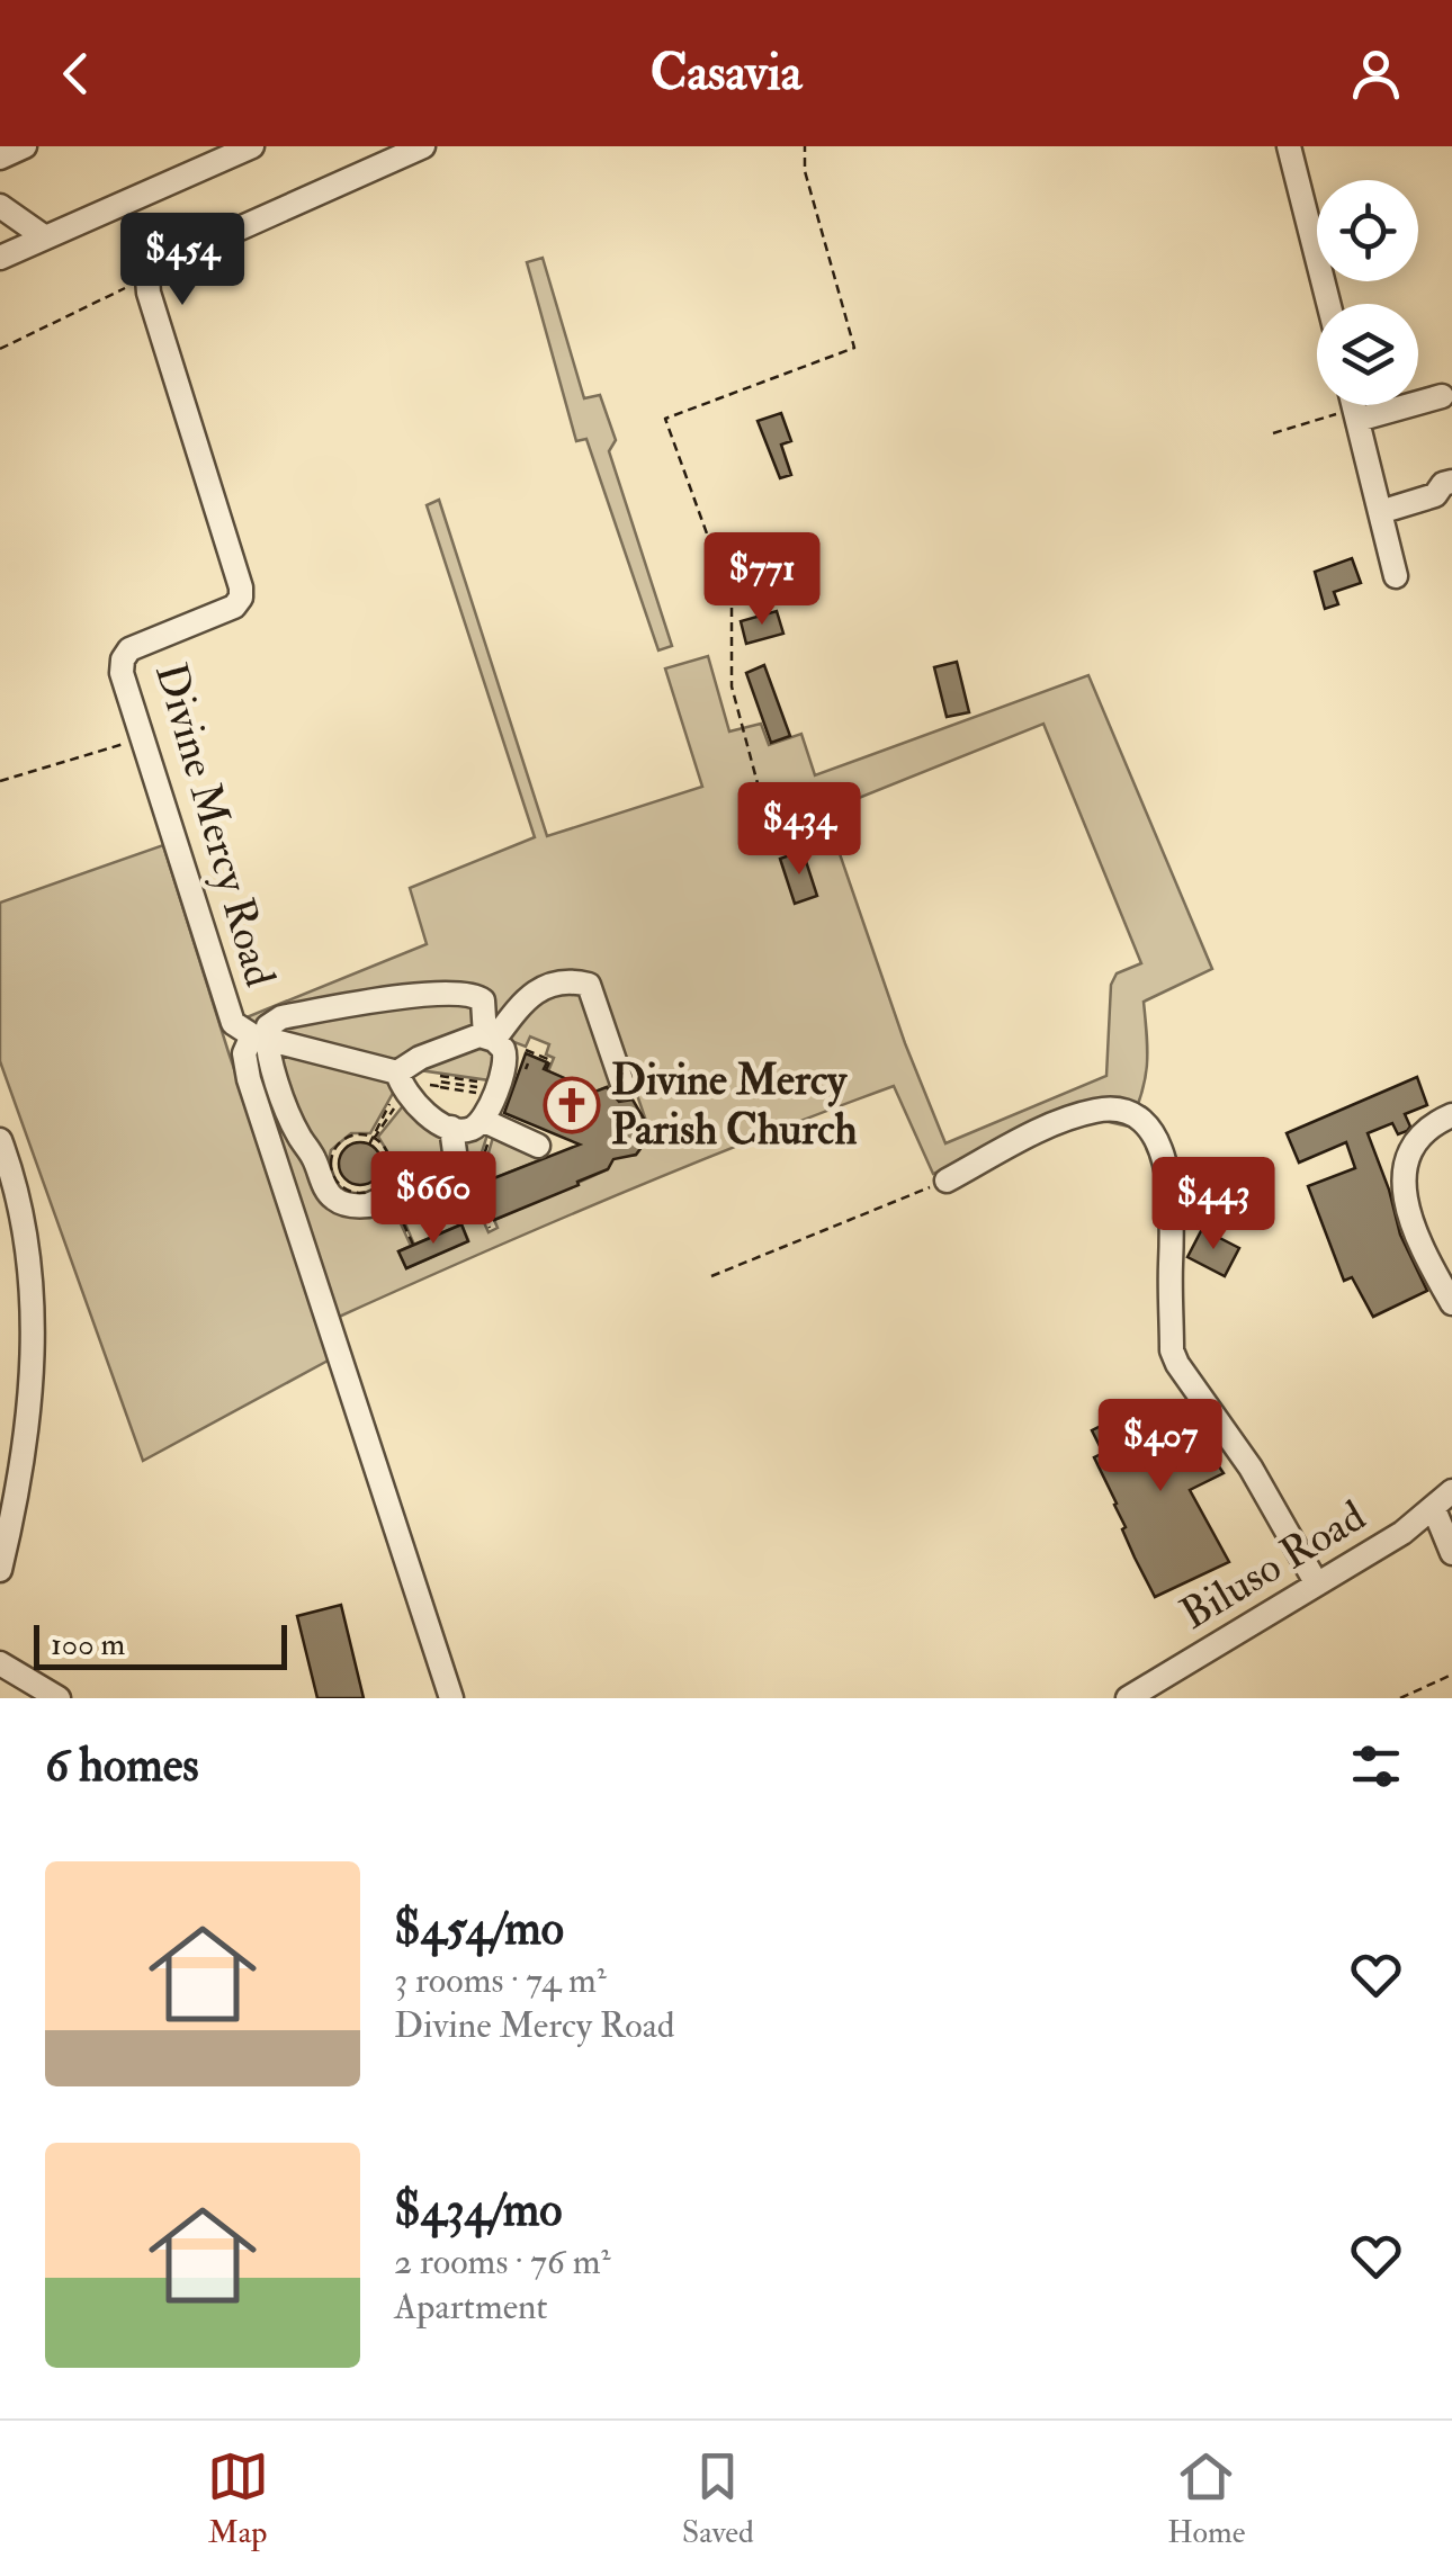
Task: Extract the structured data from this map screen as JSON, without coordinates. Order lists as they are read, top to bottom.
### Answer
{
  "streets": {
    "street": ["Divine Mercy Road", "Biluso Road"]
  },
  "places": {
    "church": ["Divine Mercy Parish Church"]
  },
  "scale_bar": "100 m",
  "page": {
    "header": "Casavia",
    "price": [
      "$454",
      "$771",
      "$434",
      "$660",
      "$443",
      "$407"
    ],
    "scale": "100 m",
    "heading": "6 homes",
    "list": [
      {
        "name": "$454/mo",
        "note": "3 rooms · 74 m² · Divine Mercy Road"
      },
      {
        "name": "$434/mo",
        "note": "2 rooms · 76 m² · Apartment"
      }
    ],
    "tabs": ["Map", "Saved", "Home"]
  }
}
